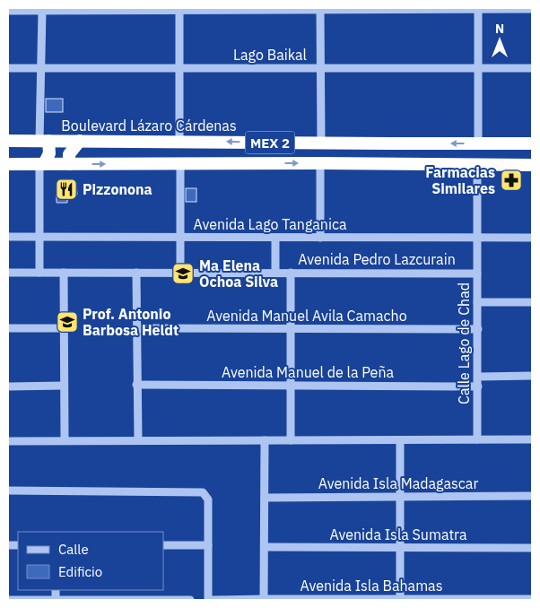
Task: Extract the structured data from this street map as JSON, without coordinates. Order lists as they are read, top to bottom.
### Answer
{
  "streets": {
    "highway": ["Boulevard Lázaro Cárdenas", "MEX 2"],
    "street": [
      "Lago Baikal",
      "Avenida Lago Tanganica",
      "Avenida Pedro Lazcurain",
      "Avenida Manuel Avila Camacho",
      "Calle Lago de Chad",
      "Avenida Manuel de la Peña",
      "Avenida Isla Madagascar",
      "Avenida Isla Sumatra",
      "Avenida Isla Bahamas"
    ]
  },
  "crossings": [
    ["MEX 2", "Calle Lago de Chad"],
    ["Avenida Lago Tanganica", "Calle Lago de Chad"],
    ["Avenida Pedro Lazcurain", "Calle Lago de Chad"],
    ["Avenida Manuel Avila Camacho", "Calle Lago de Chad"],
    ["Calle Lago de Chad", "Avenida Manuel de la Peña"]
  ],
  "places": {
    "pharmacy": ["Farmacias Similares"],
    "restaurant": ["Pizzonona"],
    "school or university": ["Ma Elena Ochoa Silva", "Prof. Antonio Barbosa Heldt"]
  },
  "legend": ["Calle", "Edificio"],
  "north": "top"
}
